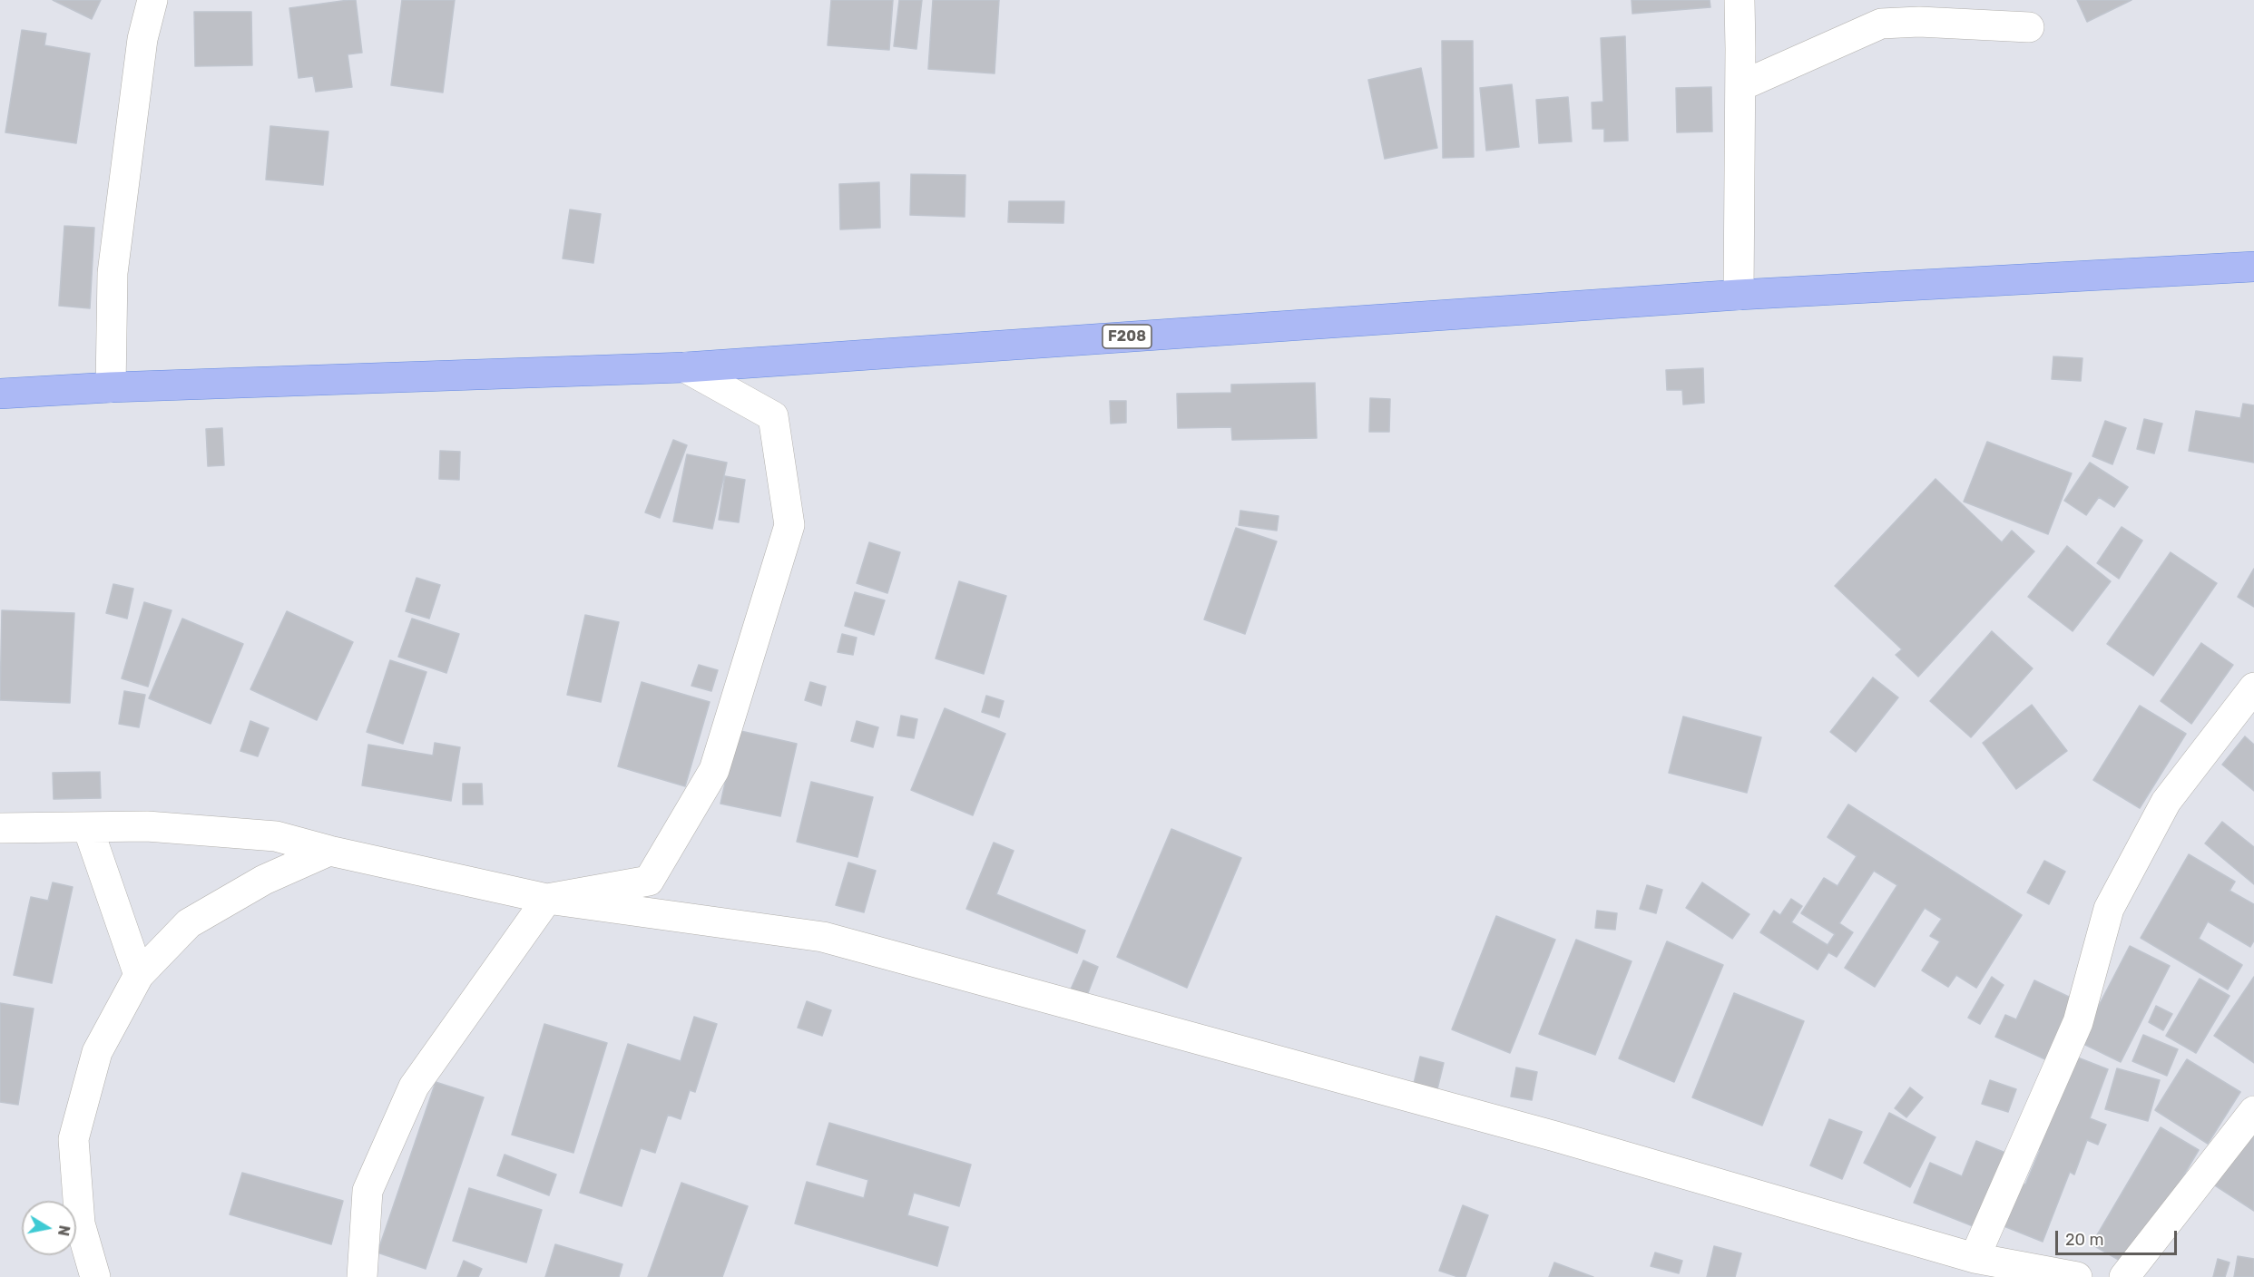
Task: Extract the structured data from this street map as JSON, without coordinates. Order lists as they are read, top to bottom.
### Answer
{
  "streets": {
    "main road": ["F208"]
  },
  "scale_bar": "20 m",
  "north": "right"
}
